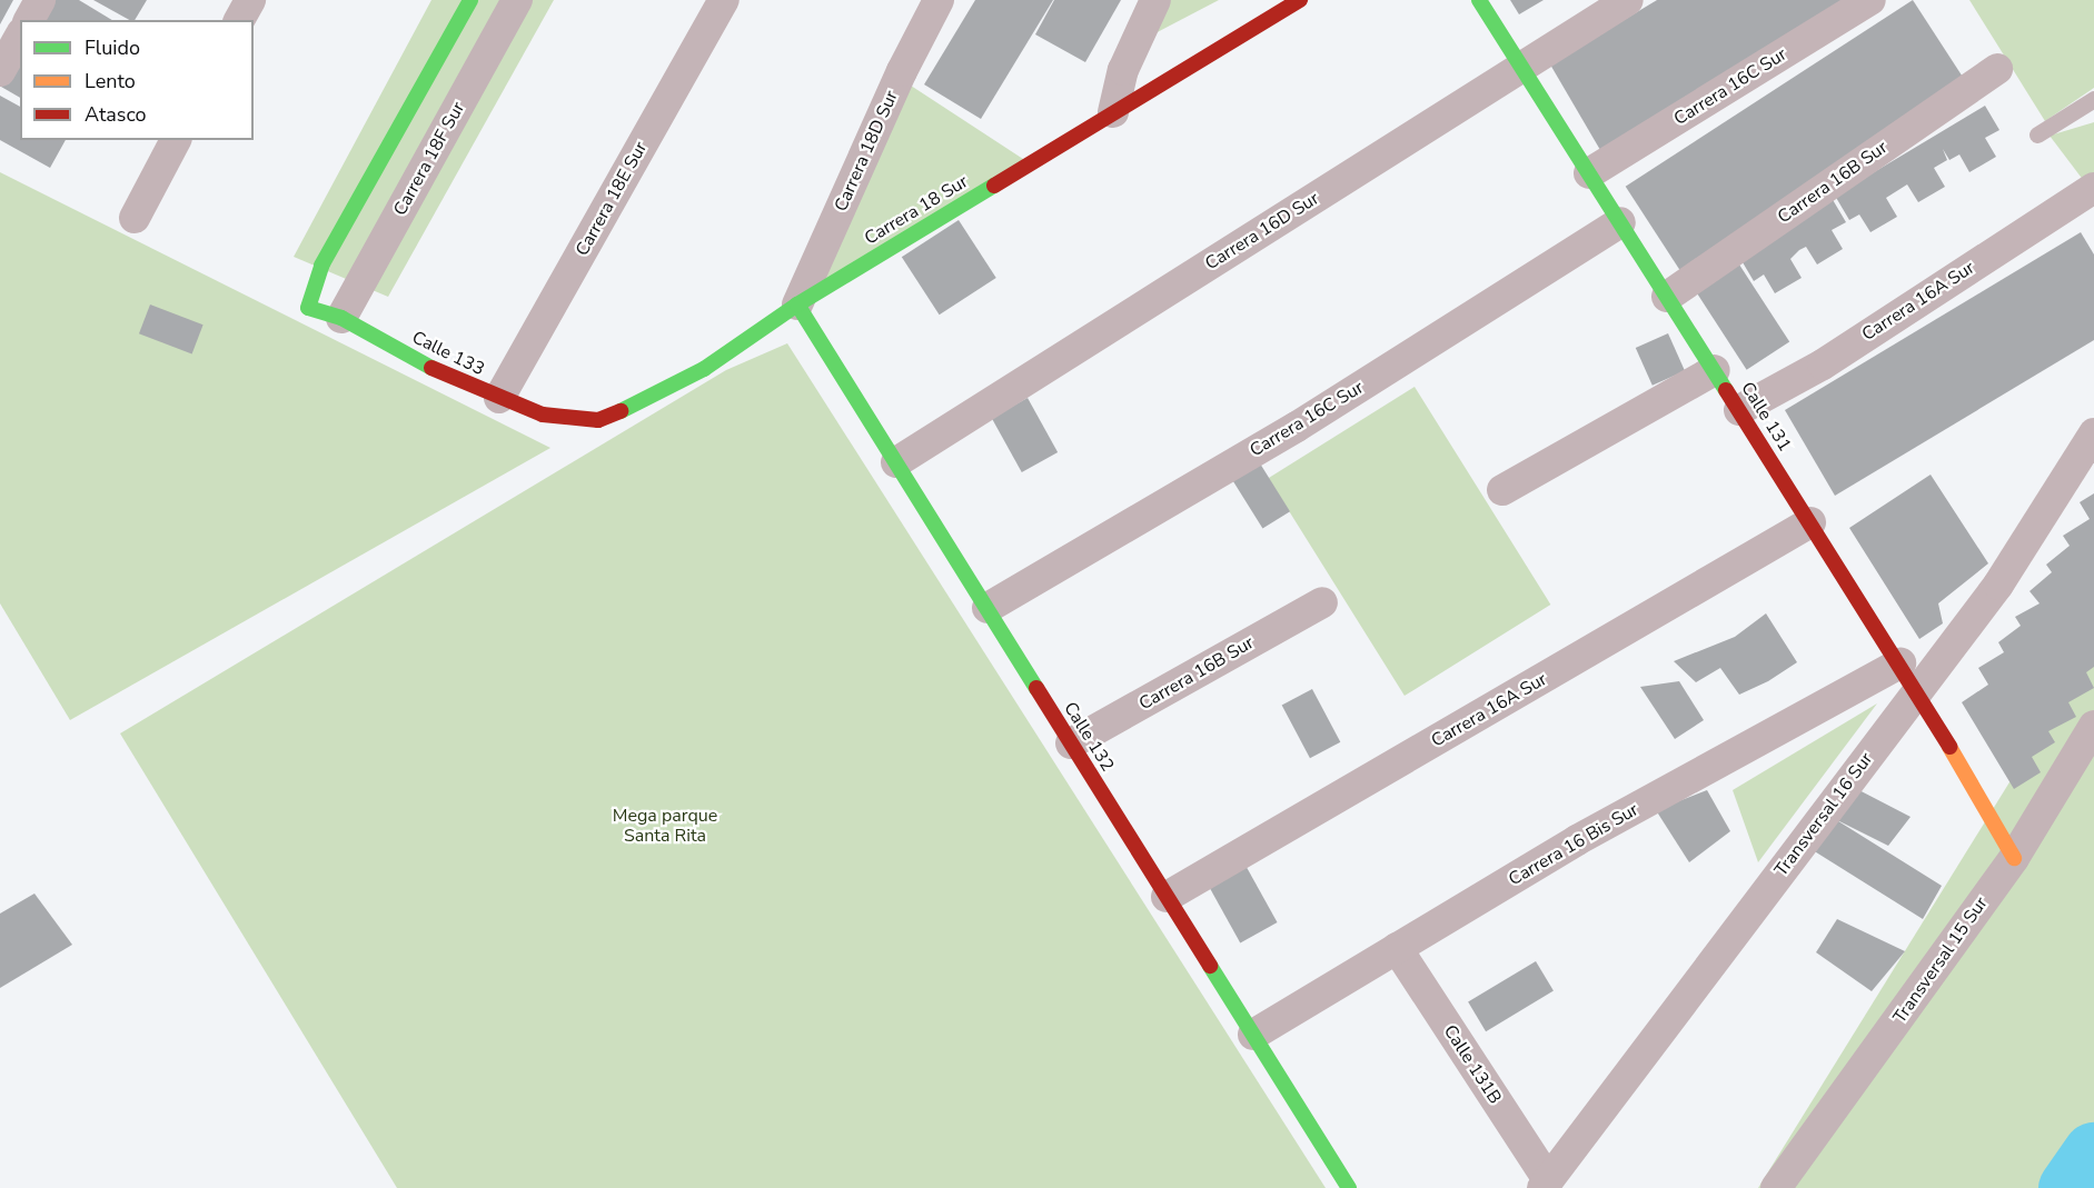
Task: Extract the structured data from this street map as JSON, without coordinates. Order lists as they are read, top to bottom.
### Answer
{
  "streets": {
    "street": [
      "Carrera 16C Sur",
      "Carrera 18D Sur",
      "Carrera 18F Sur",
      "Carrera 16B Sur",
      "Carrera 18E Sur",
      "Carrera 18 Sur",
      "Carrera 16D Sur",
      "Carrera 16A Sur",
      "Calle 133",
      "Calle 131",
      "Calle 132",
      "Transversal 16 Sur",
      "Carrera 16 Bis Sur",
      "Transversal 15 Sur",
      "Calle 131B"
    ]
  },
  "crossings": [
    ["Carrera 16C Sur", "Calle 131"],
    ["Carrera 16C Sur", "Calle 132"],
    ["Carrera 18D Sur", "Carrera 18 Sur"],
    ["Carrera 18D Sur", "Calle 132"],
    ["Carrera 18F Sur", "Calle 133"],
    ["Carrera 16B Sur", "Calle 131"],
    ["Carrera 16B Sur", "Calle 132"],
    ["Carrera 18E Sur", "Calle 133"],
    ["Carrera 18 Sur", "Calle 133"],
    ["Carrera 18 Sur", "Calle 132"],
    ["Carrera 16D Sur", "Calle 131"],
    ["Carrera 16D Sur", "Calle 132"],
    ["Carrera 16A Sur", "Calle 131"],
    ["Carrera 16A Sur", "Calle 132"],
    ["Calle 131", "Transversal 16 Sur"],
    ["Calle 131", "Carrera 16 Bis Sur"],
    ["Calle 131", "Transversal 15 Sur"],
    ["Calle 132", "Carrera 16 Bis Sur"],
    ["Transversal 16 Sur", "Calle 131B"],
    ["Carrera 16 Bis Sur", "Calle 131B"]
  ],
  "parks": ["Mega parque Santa Rita"],
  "legend": ["Fluido", "Lento", "Atasco"]
}
